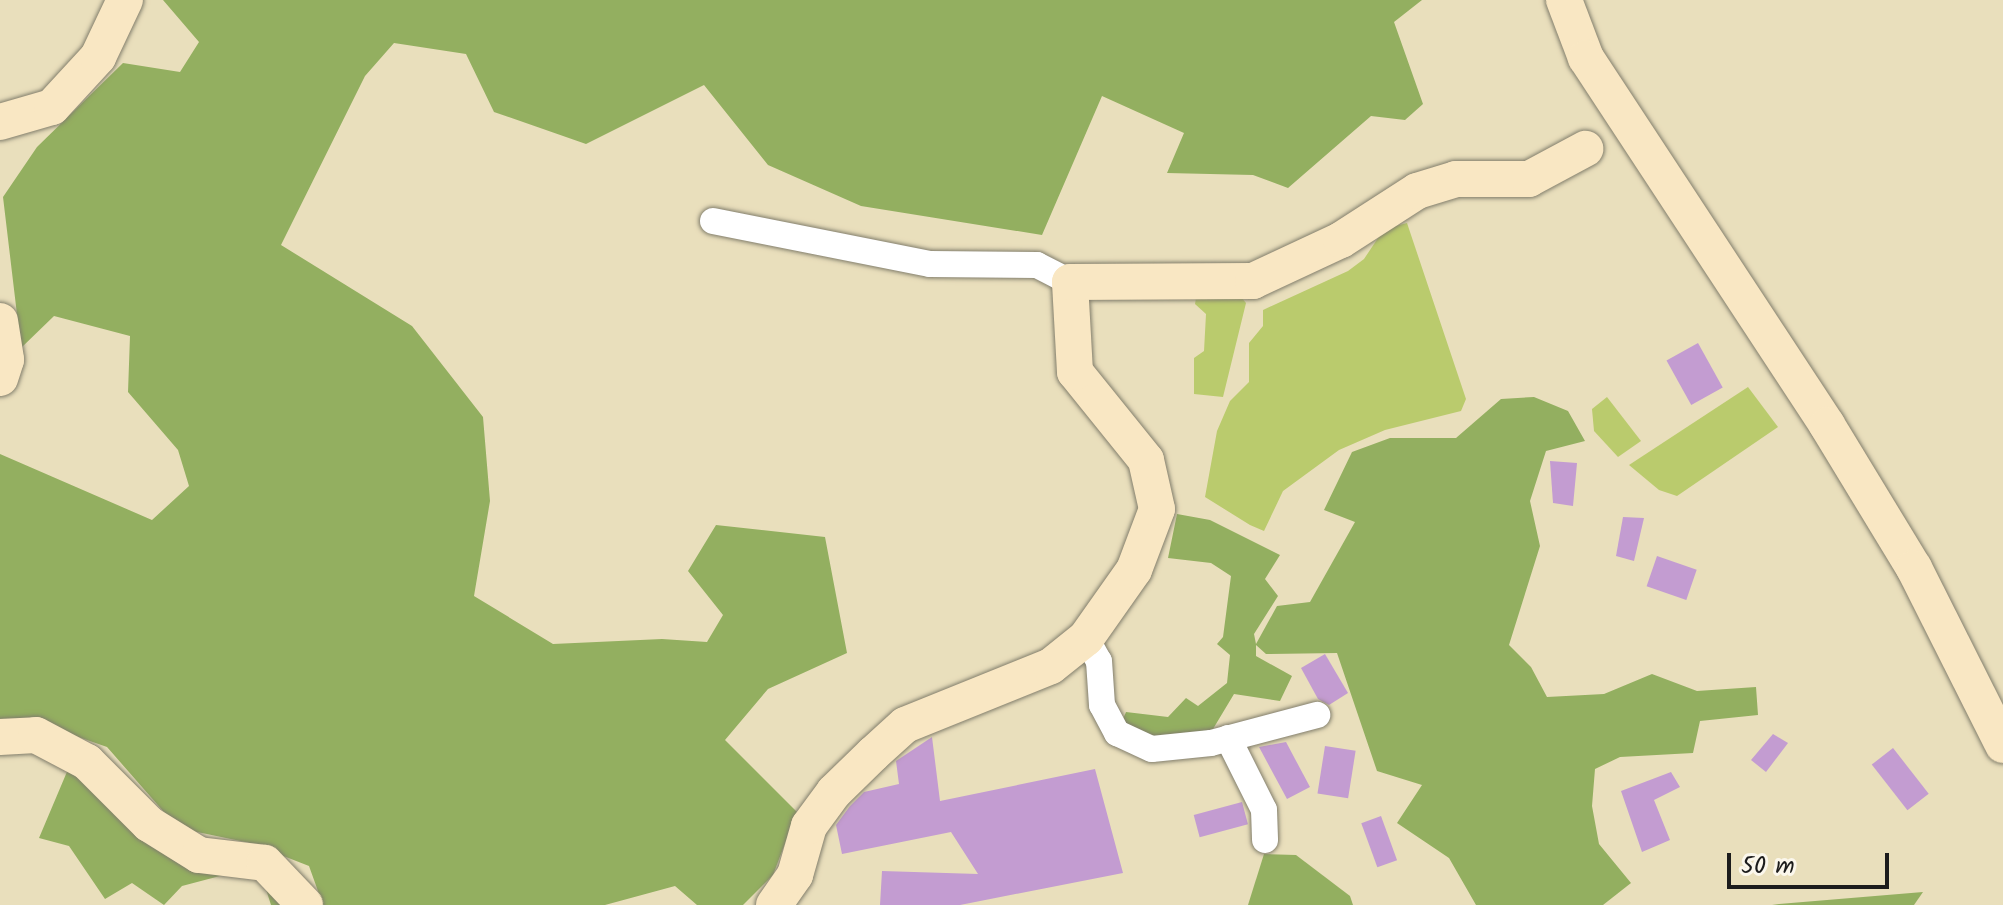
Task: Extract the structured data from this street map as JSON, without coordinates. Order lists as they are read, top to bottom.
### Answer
{
  "scale_bar": "50 m"
}
